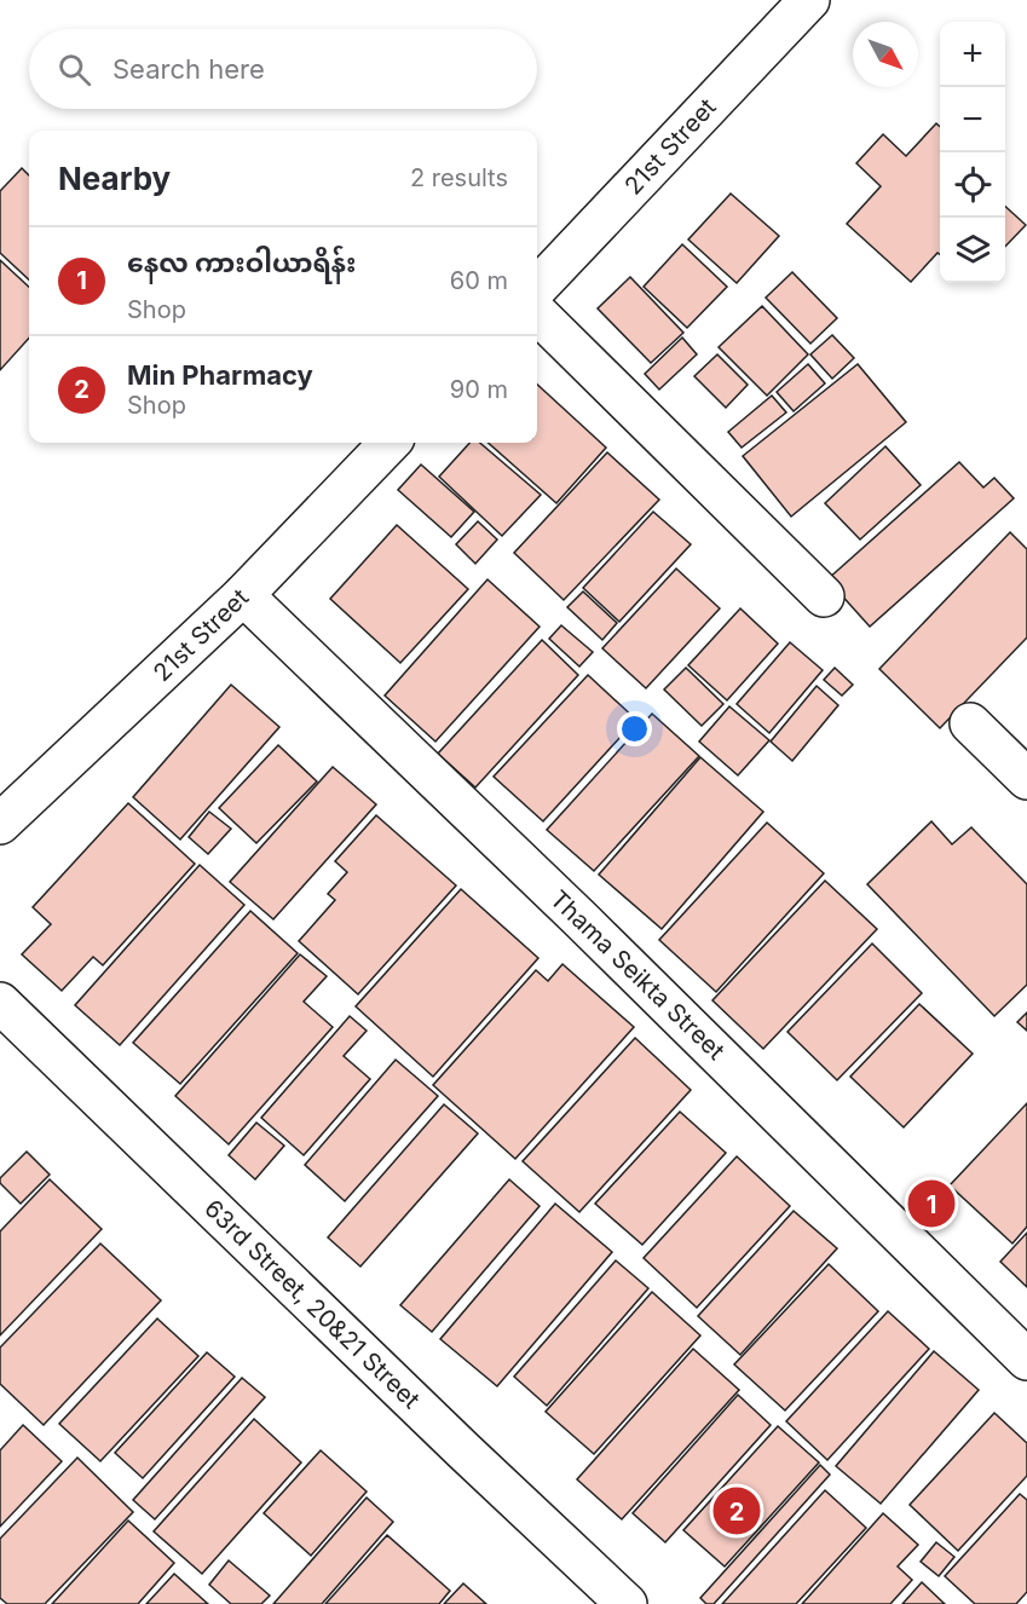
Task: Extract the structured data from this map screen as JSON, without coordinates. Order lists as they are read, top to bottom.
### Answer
{
  "streets": {
    "street": ["21st Street", "Thama Seikta Street", "63rd Street, 20&21 Street"]
  },
  "crossings": [
    ["21st Street", "Thama Seikta Street"]
  ],
  "north": "bottom right",
  "page": {
    "map_buttons": ["+", "−"],
    "search": "Search here",
    "heading": ["Nearby", "2 results"],
    "list": [
      {
        "mark": "1",
        "name": "နေလ ကားဝါယာရိန်း",
        "note": "Shop",
        "value": "60 m"
      },
      {
        "mark": "2",
        "name": "Min Pharmacy",
        "note": "Shop",
        "value": "90 m"
      }
    ],
    "pins": ["1", "2"]
  }
}
